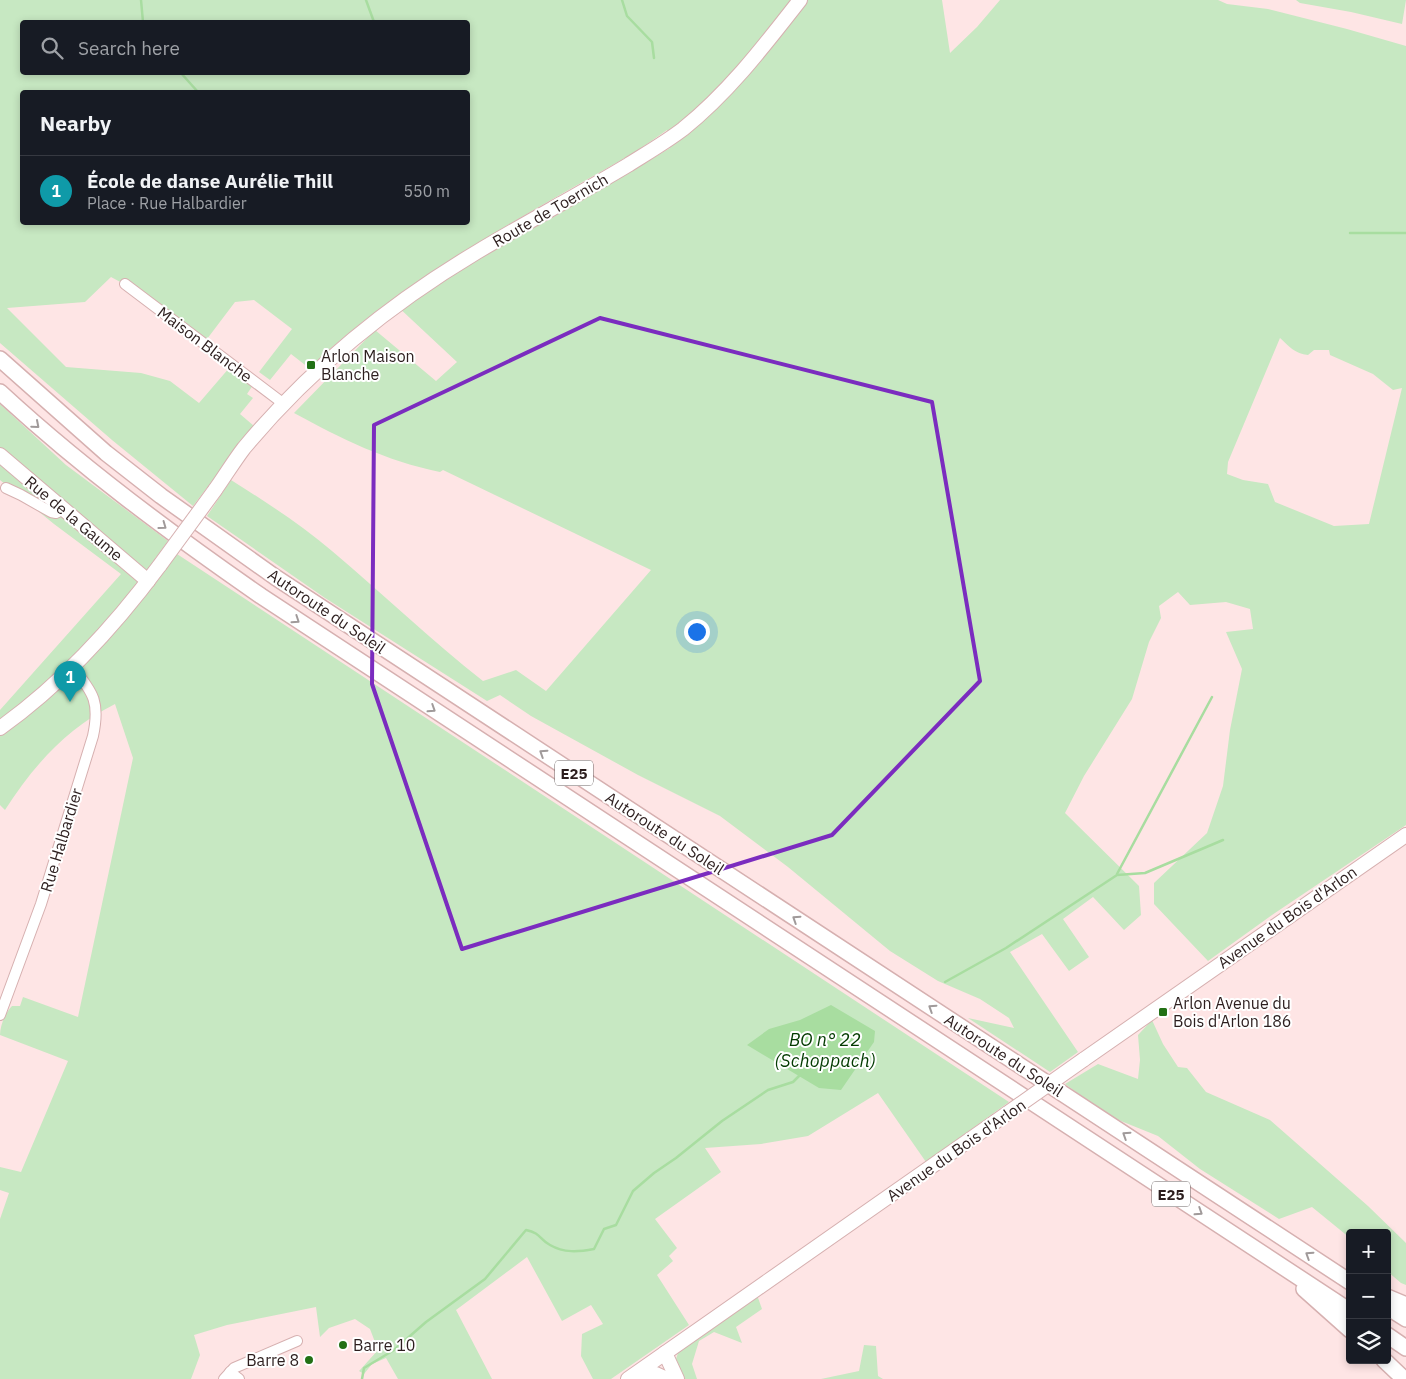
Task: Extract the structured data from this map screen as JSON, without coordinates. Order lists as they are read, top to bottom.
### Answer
{
  "streets": {
    "highway": ["Autoroute du Soleil", "E25"],
    "main road": ["Route de Toernich", "Rue de la Gaume", "Avenue du Bois d'Arlon"],
    "street": ["Maison Blanche", "Rue Halbardier"]
  },
  "crossings": [
    ["Route de Toernich", "Maison Blanche"],
    ["Route de Toernich", "Rue de la Gaume"]
  ],
  "water": ["BO n° 22 (Schoppach)"],
  "places": {
    "transit": ["Arlon Maison Blanche", "Arlon Avenue du Bois d'Arlon 186"],
    "other": ["Barre 10", "Barre 8"]
  },
  "page": {
    "search": "Search here",
    "heading": "Nearby",
    "list": [
      {
        "mark": "1",
        "name": "École de danse Aurélie Thill",
        "note": "Place · Rue Halbardier",
        "value": "550 m"
      }
    ],
    "pins": "1",
    "map_buttons": ["+", "−"]
  }
}
